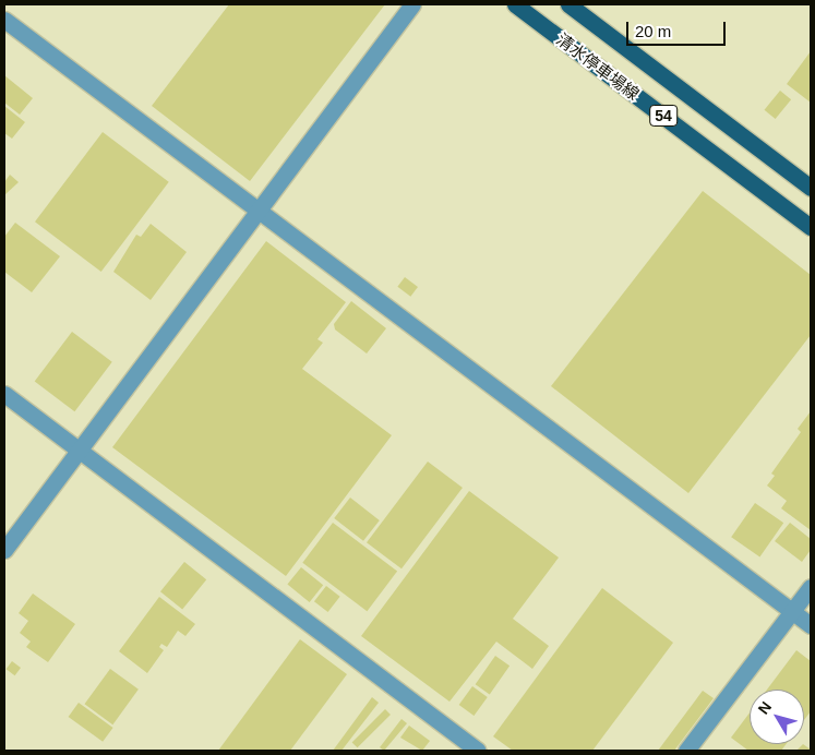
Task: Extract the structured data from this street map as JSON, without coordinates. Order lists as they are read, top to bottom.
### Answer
{
  "streets": {
    "main road": ["清水停車場線", "54"]
  },
  "scale_bar": "20 m",
  "north": "top left"
}
